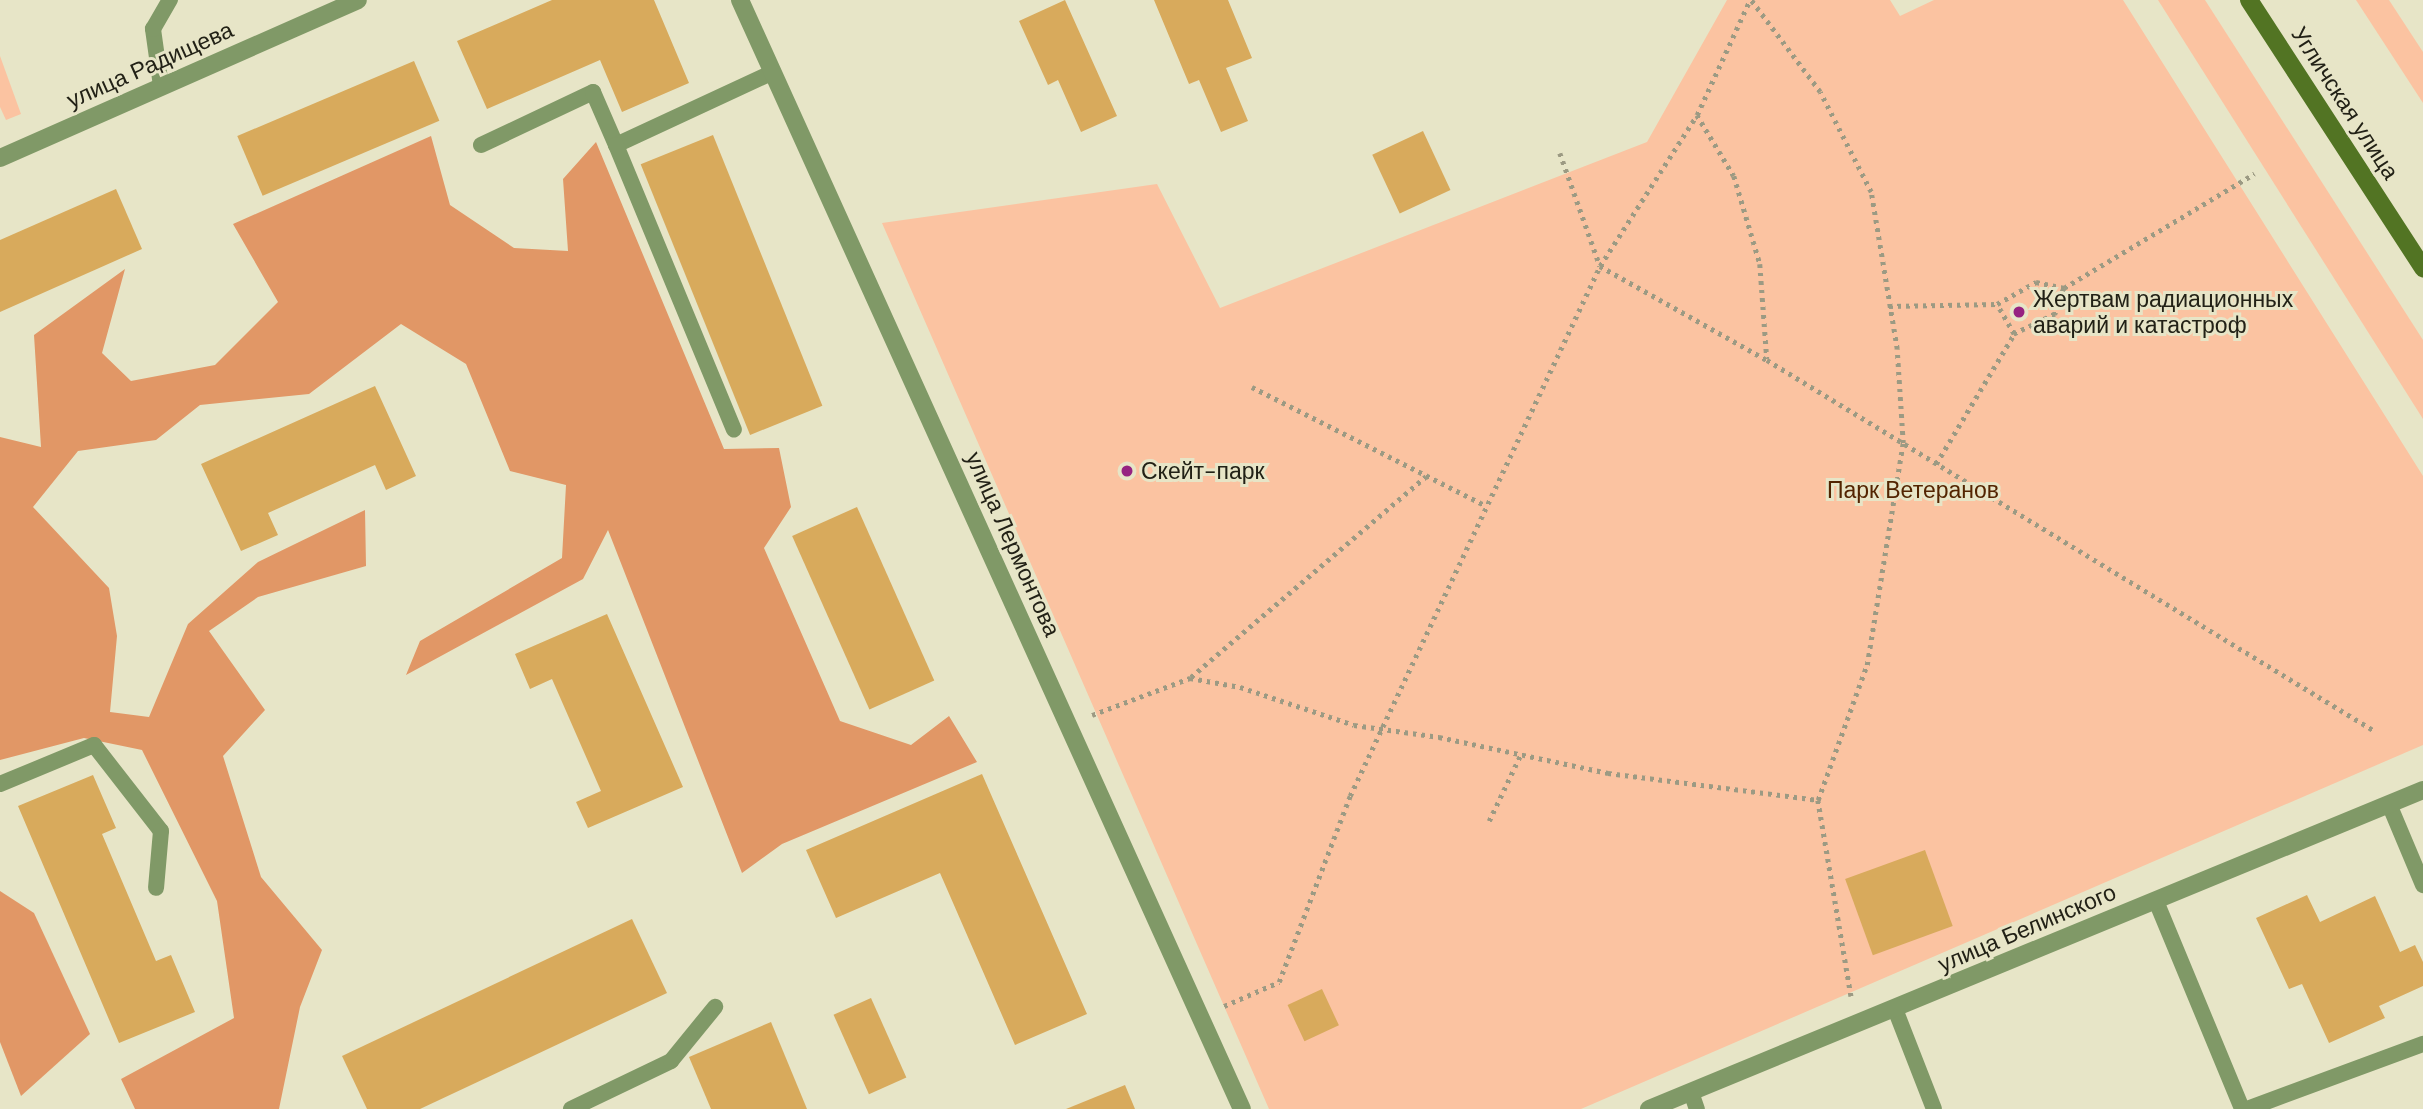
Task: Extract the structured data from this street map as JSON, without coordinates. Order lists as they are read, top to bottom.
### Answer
{
  "streets": {
    "main road": ["Угличская улица"],
    "street": ["улица Радищева", "улица Лермонтова", "улица Белинского"]
  },
  "parks": ["Парк Ветеранов"],
  "places": ["Жертвам радиационных аварий и катастроф", "Скейт-парк"]
}
